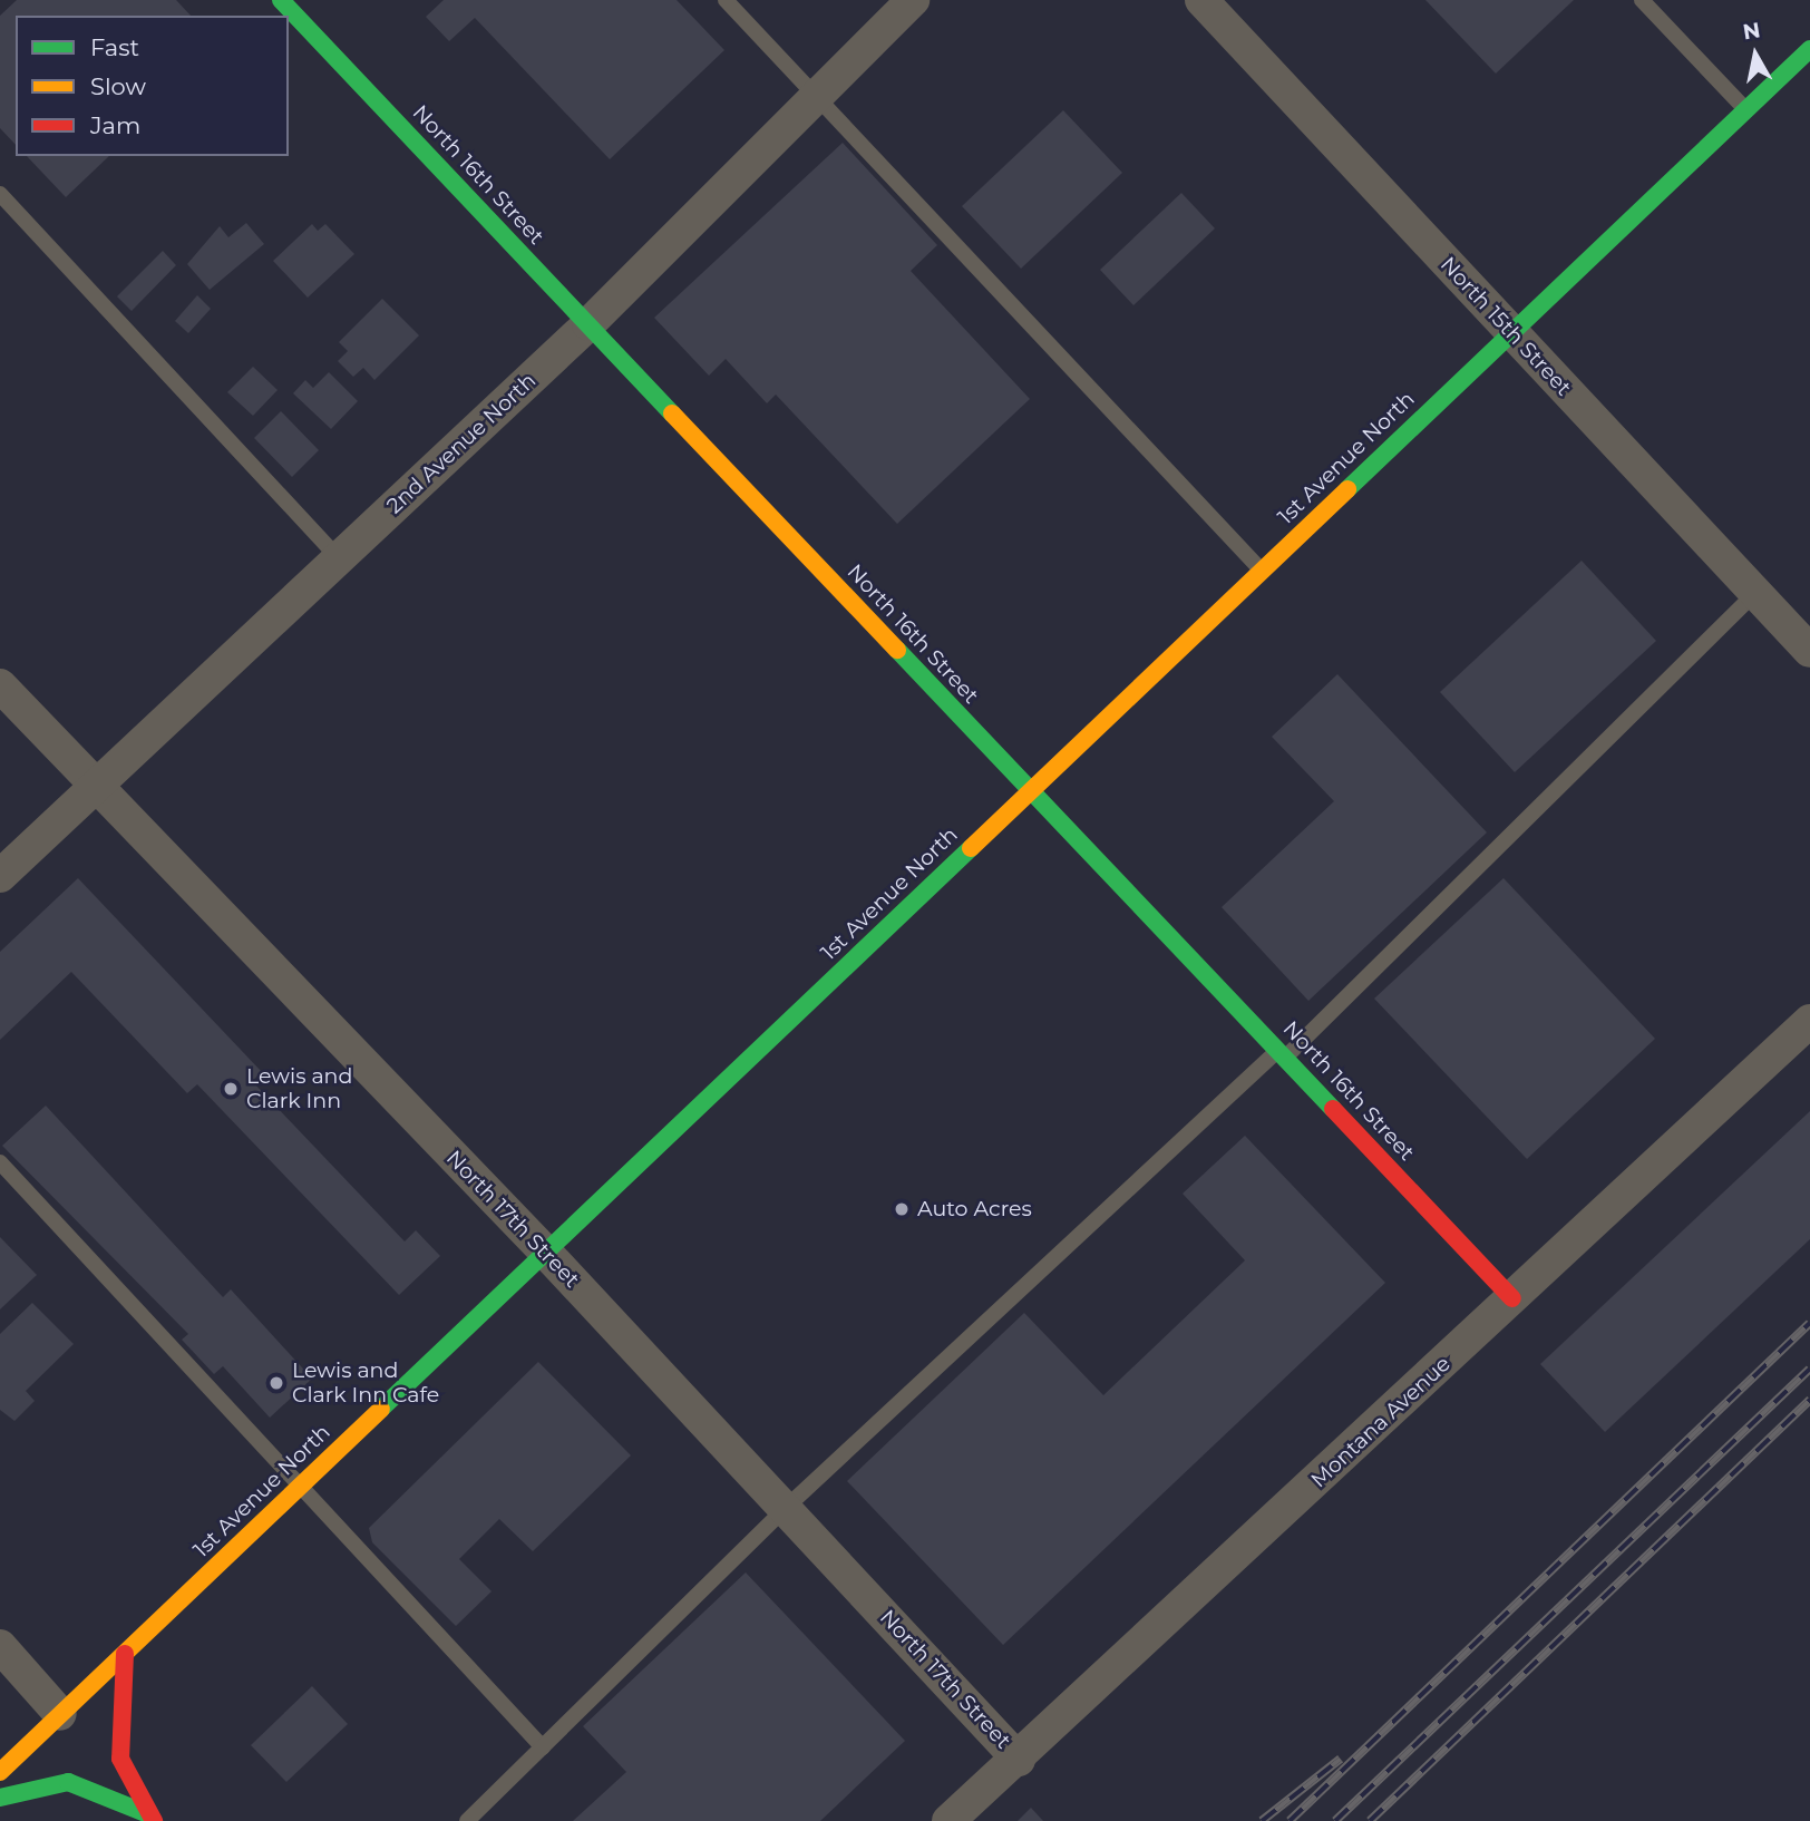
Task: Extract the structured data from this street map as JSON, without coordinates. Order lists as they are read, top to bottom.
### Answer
{
  "streets": {
    "main road": ["North 16th Street", "1st Avenue North"],
    "street": [
      "North 15th Street",
      "2nd Avenue North",
      "North 17th Street",
      "Montana Avenue"
    ]
  },
  "crossings": [
    ["North 16th Street", "2nd Avenue North"],
    ["North 16th Street", "1st Avenue North"],
    ["North 16th Street", "Montana Avenue"],
    ["North 15th Street", "1st Avenue North"],
    ["2nd Avenue North", "North 17th Street"],
    ["1st Avenue North", "North 17th Street"],
    ["North 17th Street", "Montana Avenue"]
  ],
  "places": ["Lewis and Clark Inn", "Auto Acres", "Lewis and Clark Inn Cafe"],
  "legend": ["Fast", "Slow", "Jam"],
  "north": "top"
}
